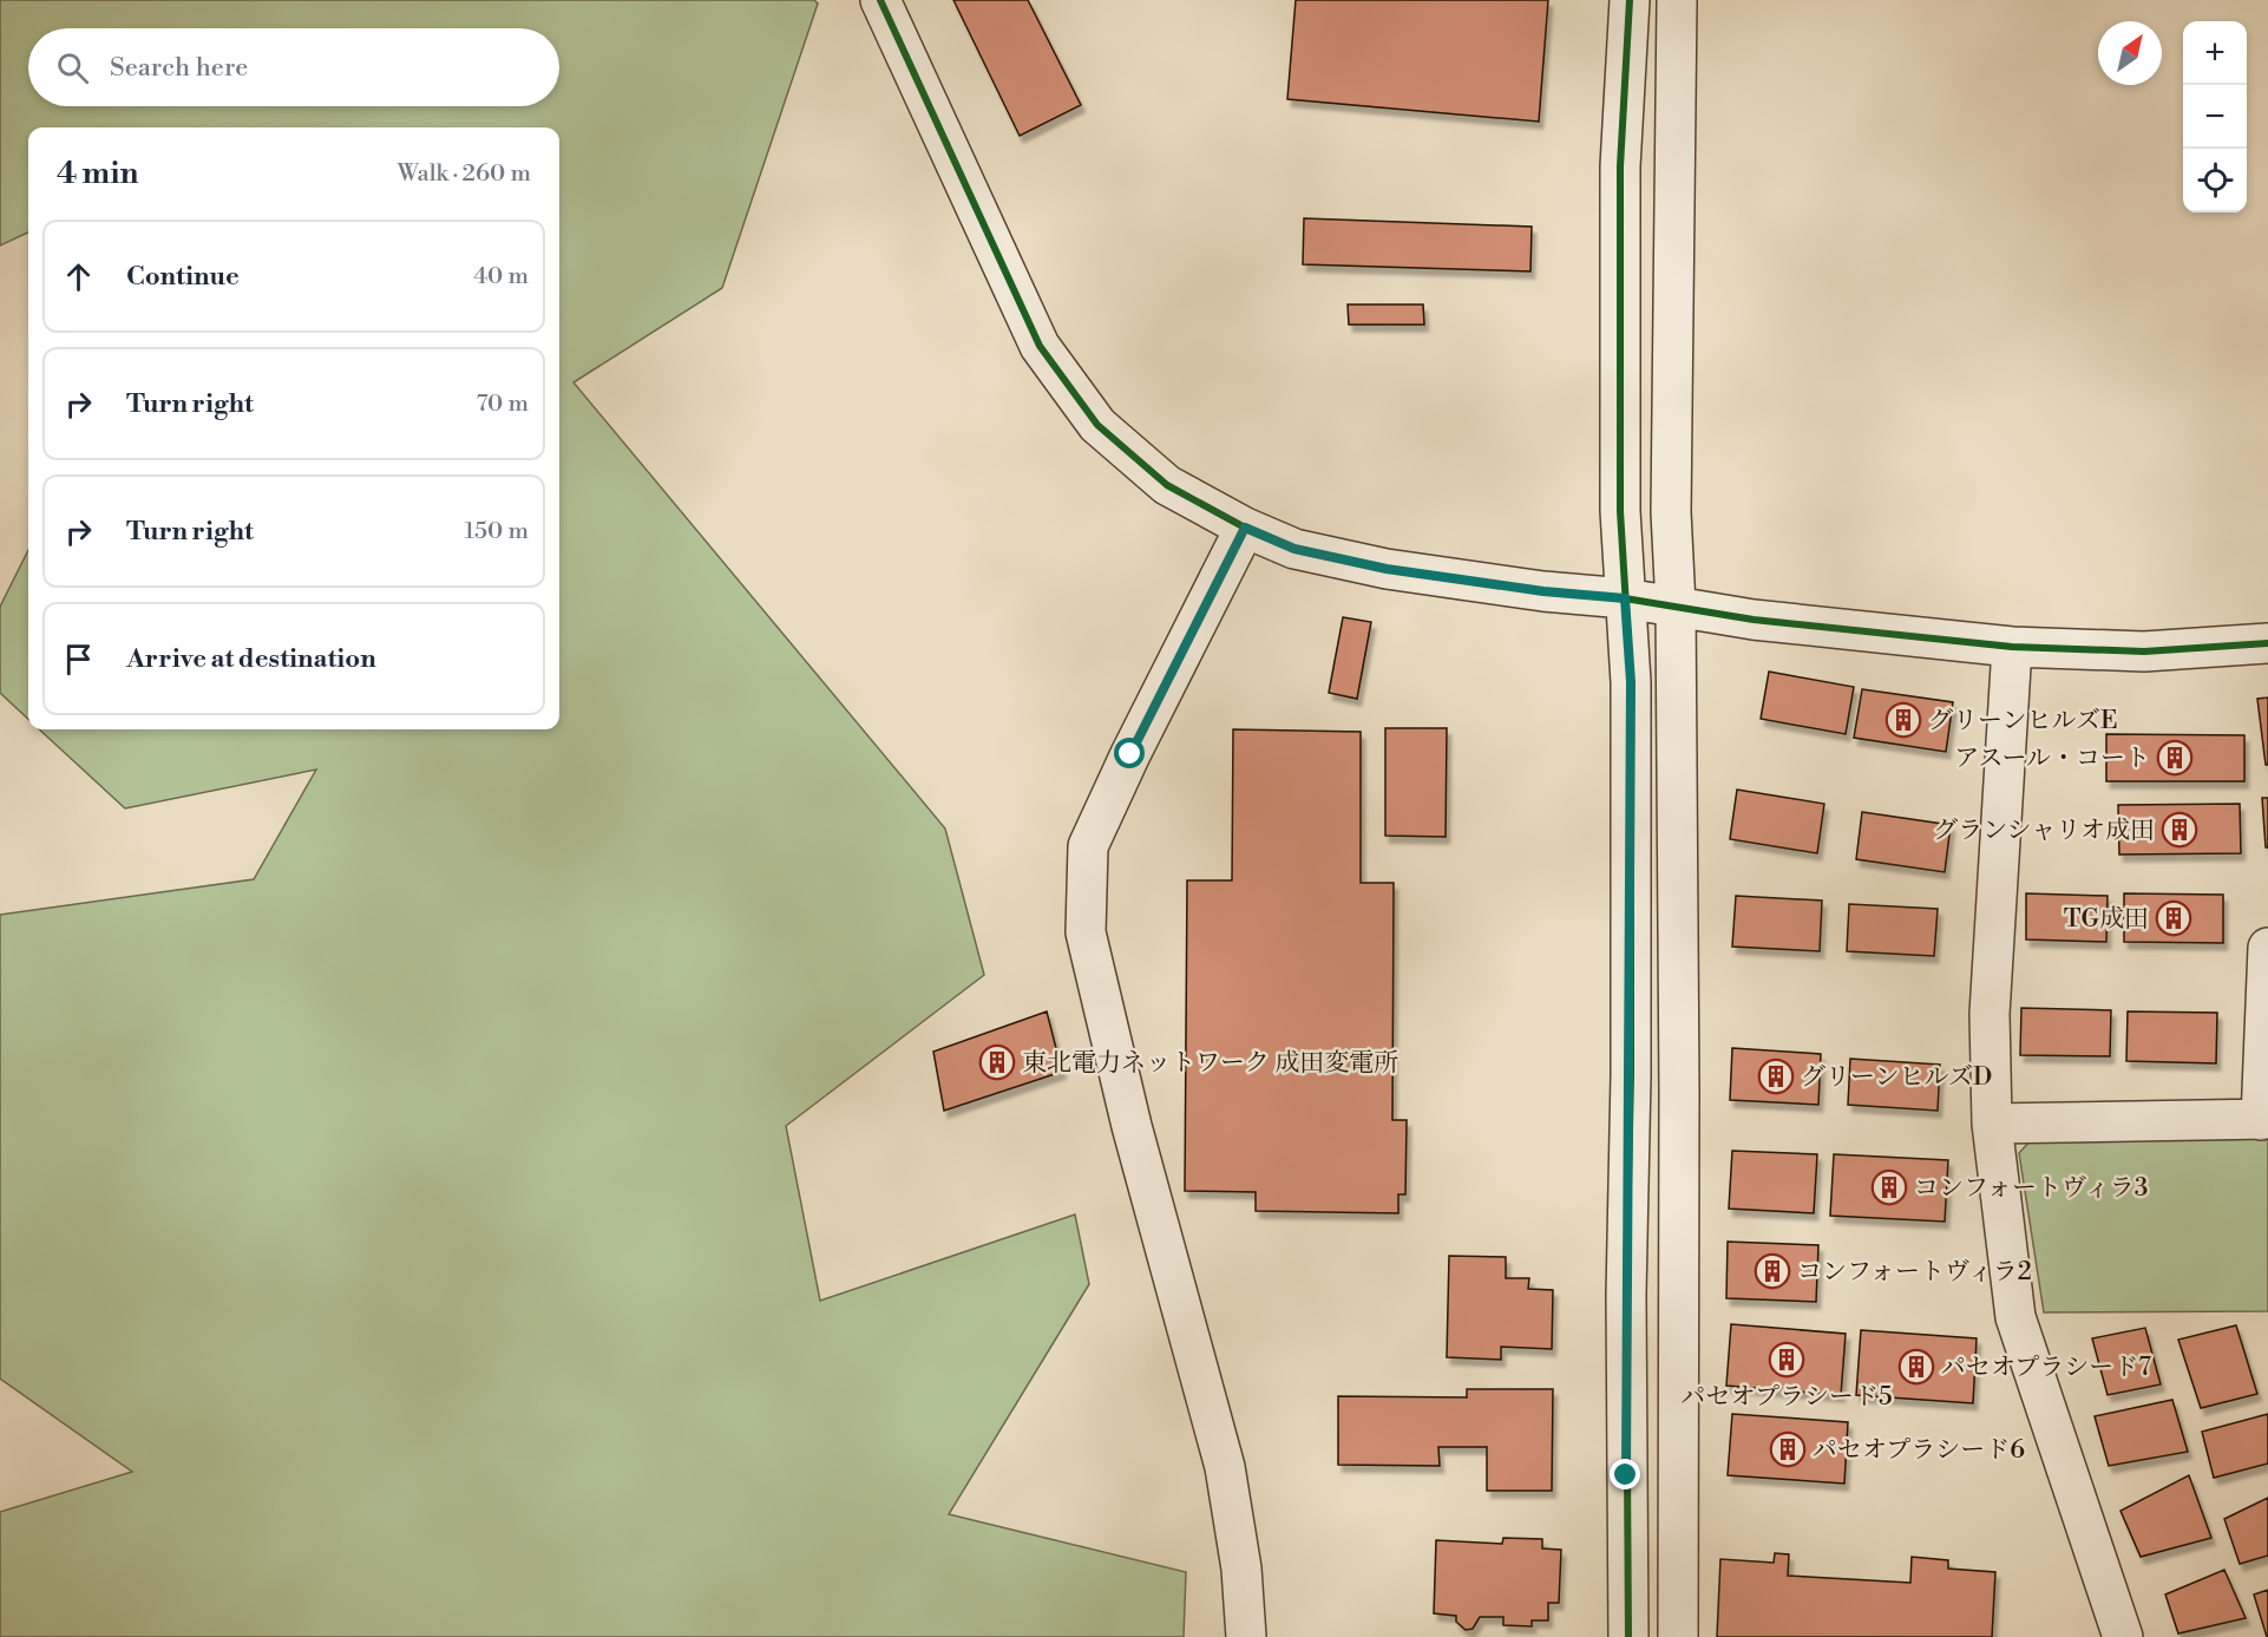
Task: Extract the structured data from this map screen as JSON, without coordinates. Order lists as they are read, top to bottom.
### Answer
{
  "places": {
    "building": [
      "グリーンヒルズE",
      "アスール・コート",
      "グランシャリオ成田",
      "TG成田",
      "東北電力ネットワーク 成田変電所",
      "グリーンヒルズD",
      "コンフォートヴィラ3",
      "コンフォートヴィラ2",
      "パセオプラシード5",
      "パセオプラシード7",
      "パセオプラシード6"
    ]
  },
  "north": "top right",
  "page": {
    "map_buttons": ["+", "−"],
    "search": "Search here",
    "heading": ["4 min", "Walk · 260 m"],
    "list": [
      ["Continue", "40 m"],
      ["Turn right", "70 m"],
      ["Turn right", "150 m"],
      "Arrive at destination"
    ]
  }
}
